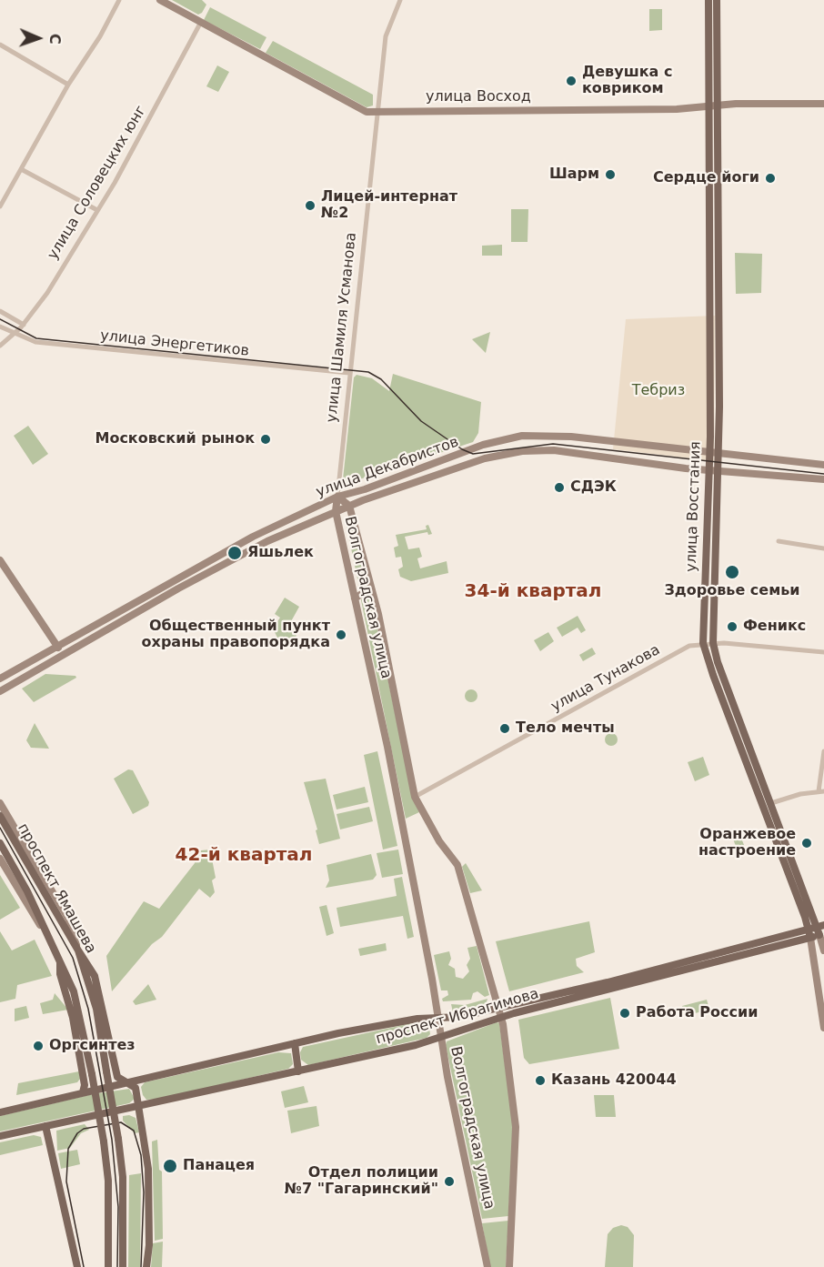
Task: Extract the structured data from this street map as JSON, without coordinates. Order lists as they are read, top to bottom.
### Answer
{
  "streets": {
    "main road": [
      "улица Восход",
      "улица Декабристов",
      "улица Восстания",
      "Волгоградская улица",
      "проспект Ямашева",
      "проспект Ибрагимова"
    ],
    "street": [
      "улица Соловецких юнг",
      "улица Шамиля Усманова",
      "улица Энергетиков",
      "улица Тунакова"
    ]
  },
  "crossings": [
    ["улица Восход", "улица Соловецких юнг"],
    ["улица Восход", "улица Шамиля Усманова"],
    ["улица Восход", "улица Восстания"],
    ["улица Соловецких юнг", "улица Энергетиков"],
    ["улица Шамиля Усманова", "улица Энергетиков"],
    ["улица Шамиля Усманова", "улица Декабристов"],
    ["улица Шамиля Усманова", "Волгоградская улица"],
    ["улица Декабристов", "улица Восстания"],
    ["улица Декабристов", "Волгоградская улица"],
    ["улица Восстания", "улица Тунакова"],
    ["улица Восстания", "проспект Ибрагимова"],
    ["Волгоградская улица", "улица Тунакова"],
    ["Волгоградская улица", "проспект Ибрагимова"]
  ],
  "districts": ["34-й квартал", "42-й квартал"],
  "parks": ["Тебриз"],
  "places": [
    "Девушка с ковриком",
    "Шарм",
    "Сердце йоги",
    "Лицей-интернат №2",
    "Московский рынок",
    "СДЭК",
    "Яшьлек",
    "Здоровье семьи",
    "Феникс",
    "Общественный пункт охраны правопорядка",
    "Тело мечты",
    "Оранжевое настроение",
    "Работа России",
    "Оргсинтез",
    "Казань 420044",
    "Панацея",
    "Отдел полиции №7 \"Гагаринский\""
  ],
  "north": "right"
}
